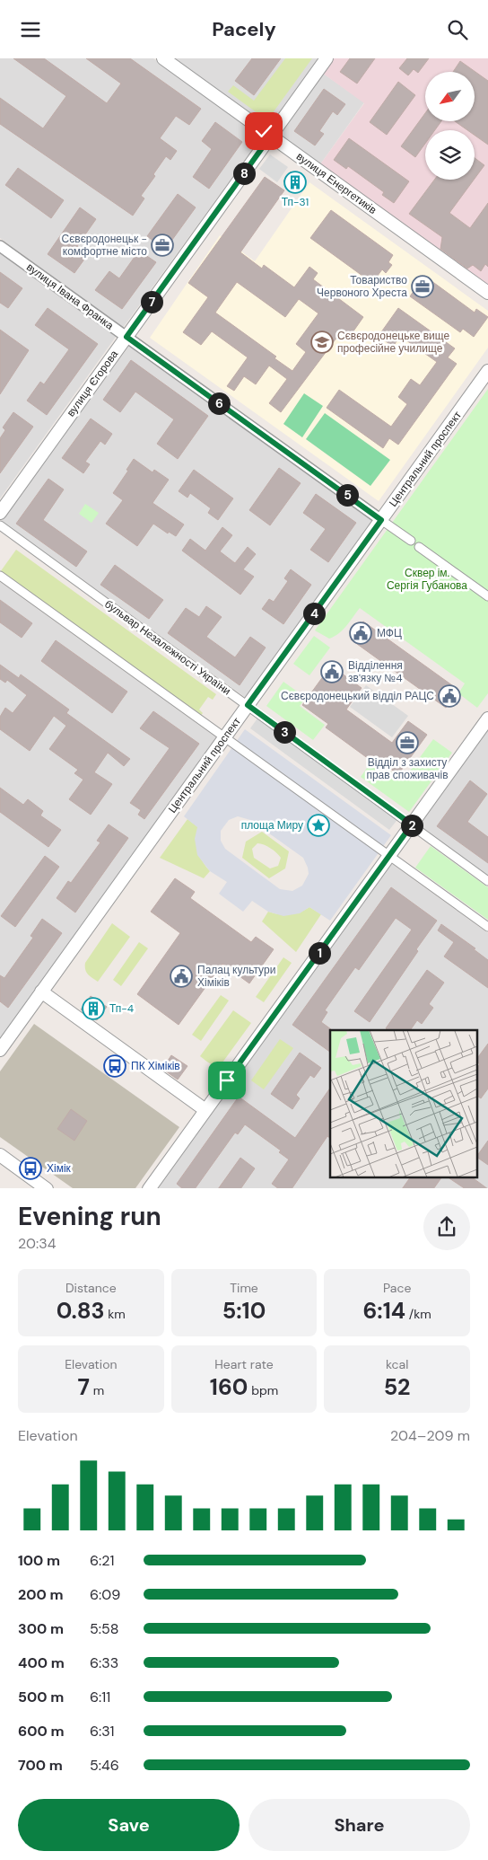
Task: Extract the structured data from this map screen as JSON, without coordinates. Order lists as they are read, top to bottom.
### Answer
{
  "streets": {
    "street": [
      "вулиця Енергетиків",
      "вулиця Івана Франка",
      "вулиця Єгорова",
      "Центральний проспект",
      "бульвар Незалежності України"
    ]
  },
  "crossings": [
    ["вулиця Енергетиків", "вулиця Єгорова"],
    ["вулиця Івана Франка", "вулиця Єгорова"],
    ["вулиця Івана Франка", "Центральний проспект"],
    ["Центральний проспект", "бульвар Незалежності України"]
  ],
  "parks": ["Сквер ім. Сергія Губанова"],
  "places": {
    "building": ["Тп-31", "Тп-4"],
    "office": ["Сєвєродонецьк - комфортне місто", "Товариство Червоного Хреста", "Відділ з захисту прав споживачів"],
    "school or university": ["Сєвєродонецьке вище професійне училище"],
    "public building": [
      "МФЦ",
      "Відділення зв'язку №4",
      "Сєвєродонецький відділ РАЦС",
      "Палац культури Хіміків"
    ],
    "place": ["площа Миру"],
    "bus stop": ["ПК Хіміків", "Хімік"]
  },
  "north": "bottom left",
  "page": {
    "header": "Pacely",
    "pins": [
      "8",
      "7",
      "6",
      "5",
      "4",
      "3",
      "2",
      "1"
    ],
    "heading": ["Evening run", "20:34"],
    "stats": [
      ["Distance", "0.83 km"],
      ["Time", "5:10"],
      ["Pace", "6:14 /km"],
      ["Elevation", "7 m"],
      ["Heart rate", "160 bpm"],
      ["kcal", "52"]
    ],
    "chart": ["Elevation", "204–209 m"],
    "list": [
      {
        "name": "100 m",
        "note": "6:21"
      },
      {
        "name": "200 m",
        "note": "6:09"
      },
      {
        "name": "300 m",
        "note": "5:58"
      },
      {
        "name": "400 m",
        "note": "6:33"
      },
      {
        "name": "500 m",
        "note": "6:11"
      },
      {
        "name": "600 m",
        "note": "6:31"
      },
      {
        "name": "700 m",
        "note": "5:46"
      }
    ],
    "buttons": ["Save", "Share"]
  }
}
